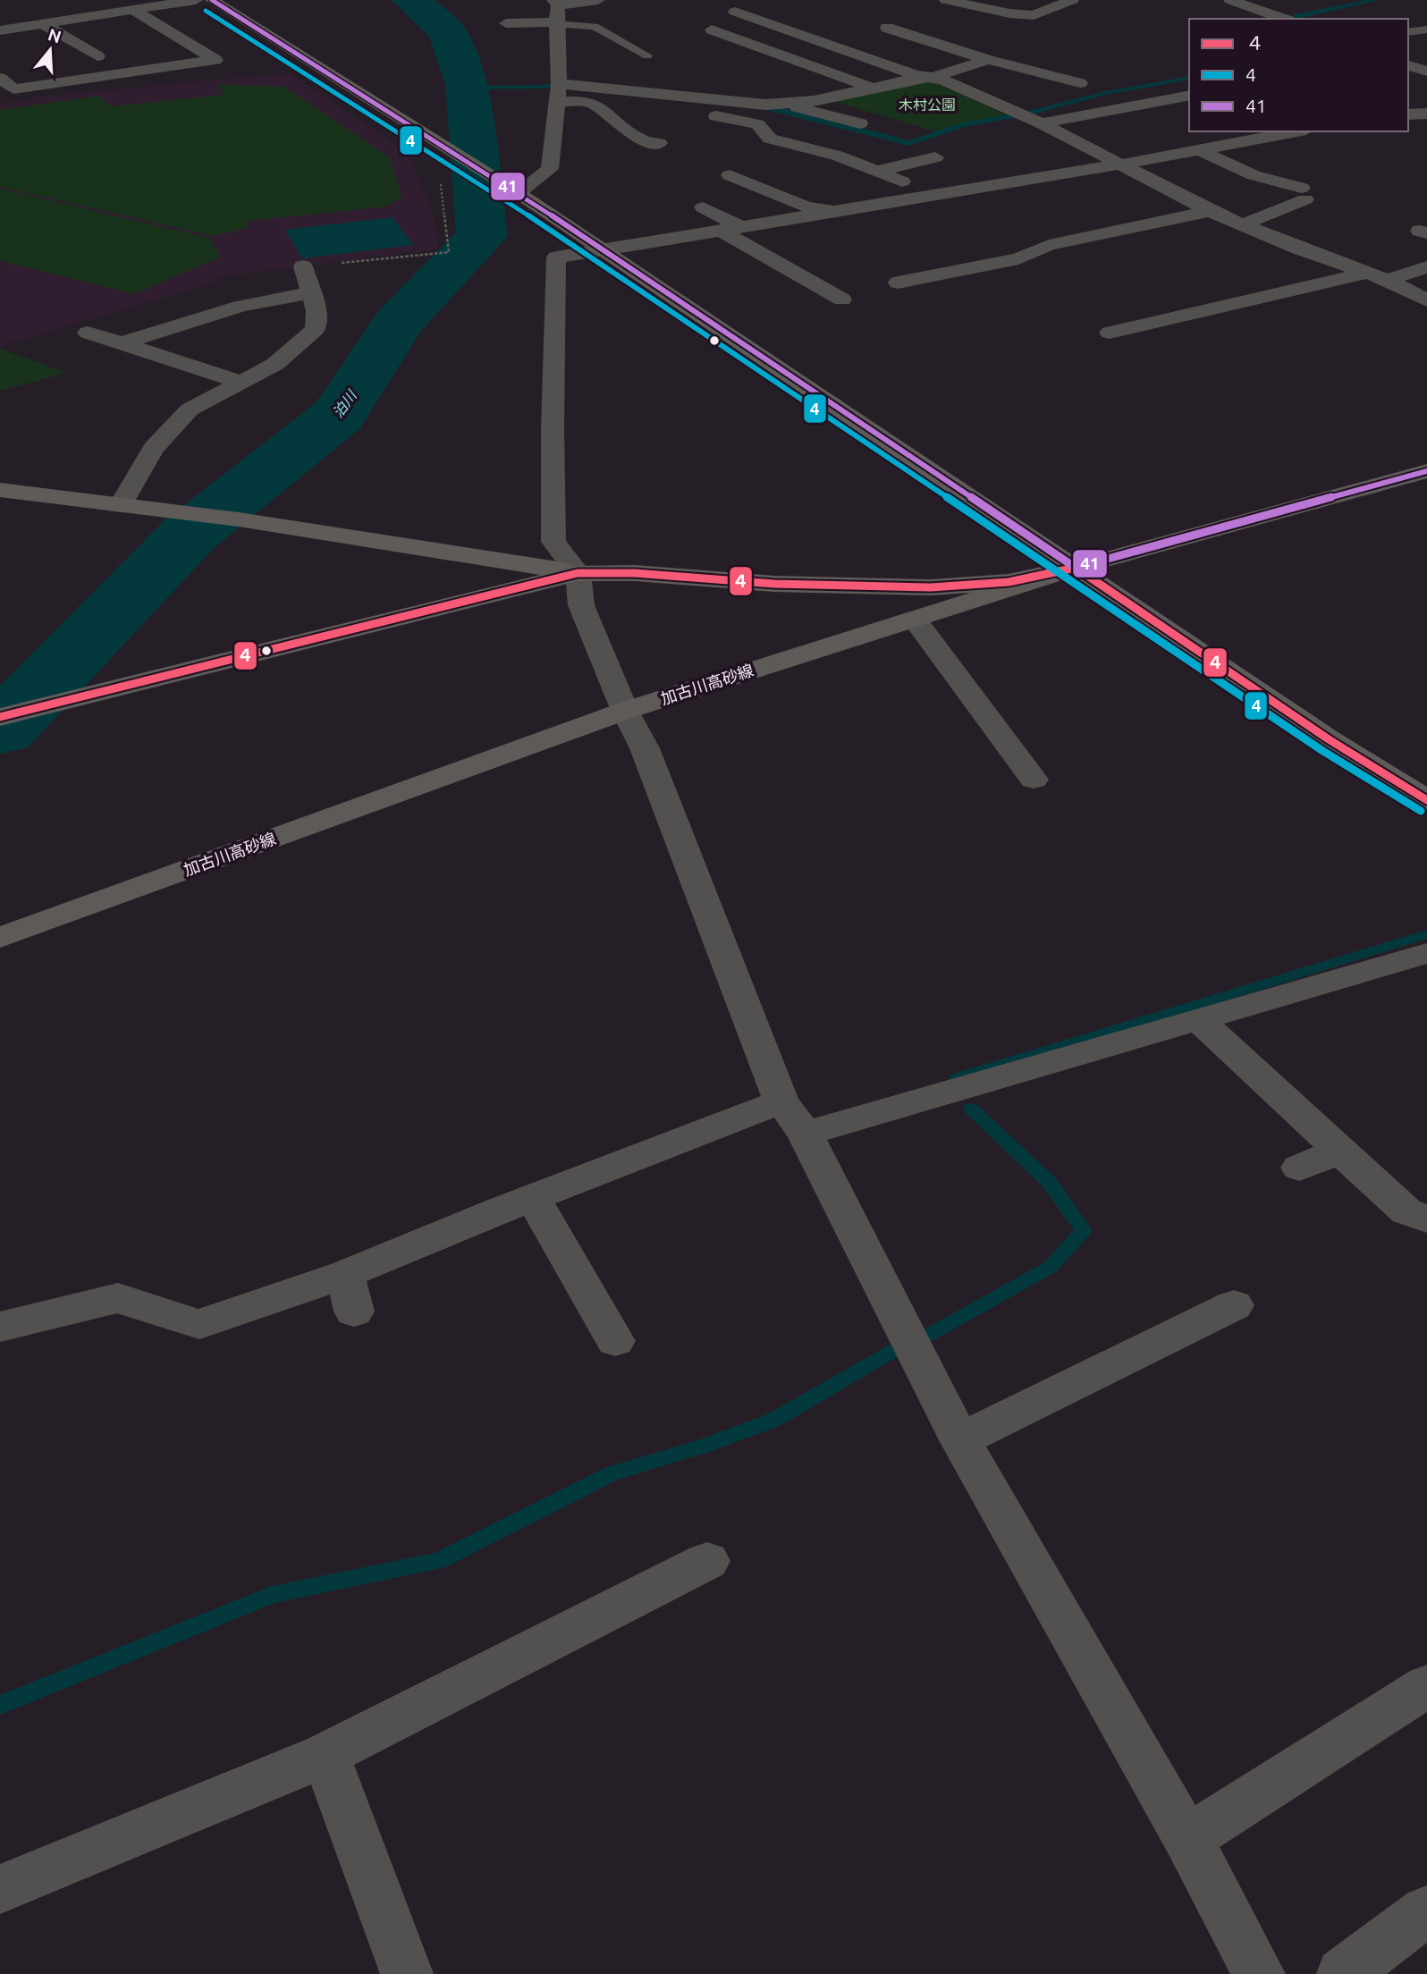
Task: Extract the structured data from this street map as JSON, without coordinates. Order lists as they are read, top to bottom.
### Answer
{
  "streets": {
    "main road": ["加古川高砂線"]
  },
  "water": ["泊川"],
  "parks": ["木村公園"],
  "lines": ["transit line 41", "transit line 4", "transit line ４"],
  "legend": ["４", "4", "41"],
  "north": "top"
}
